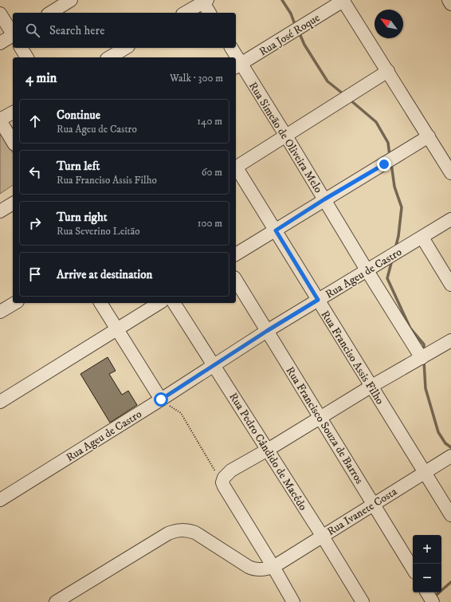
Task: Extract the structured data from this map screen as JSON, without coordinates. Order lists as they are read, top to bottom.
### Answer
{
  "streets": {
    "street": [
      "Rua José Roque",
      "Rua Simeão de Oliveira Melo",
      "Rua Ageu de Castro",
      "Rua Franciso Assis Filho",
      "Rua Francisco Souza de Barros",
      "Rua Pedro Cândido de Macêdo",
      "Rua Ivanete Costa"
    ]
  },
  "crossings": [
    ["Rua José Roque", "Rua Simeão de Oliveira Melo"],
    ["Rua Simeão de Oliveira Melo", "Rua Ageu de Castro"],
    ["Rua Ageu de Castro", "Rua Franciso Assis Filho"],
    ["Rua Ageu de Castro", "Rua Francisco Souza de Barros"],
    ["Rua Ageu de Castro", "Rua Pedro Cândido de Macêdo"],
    ["Rua Franciso Assis Filho", "Rua Ivanete Costa"],
    ["Rua Francisco Souza de Barros", "Rua Ivanete Costa"],
    ["Rua Pedro Cândido de Macêdo", "Rua Ivanete Costa"]
  ],
  "north": "top left",
  "page": {
    "search": "Search here",
    "heading": ["4 min", "Walk · 300 m"],
    "list": [
      ["Continue", "Rua Ageu de Castro", "140 m"],
      ["Turn left", "Rua Franciso Assis Filho", "60 m"],
      ["Turn right", "Rua Severino Leitão", "100 m"],
      "Arrive at destination"
    ],
    "map_buttons": ["+", "−"]
  }
}
